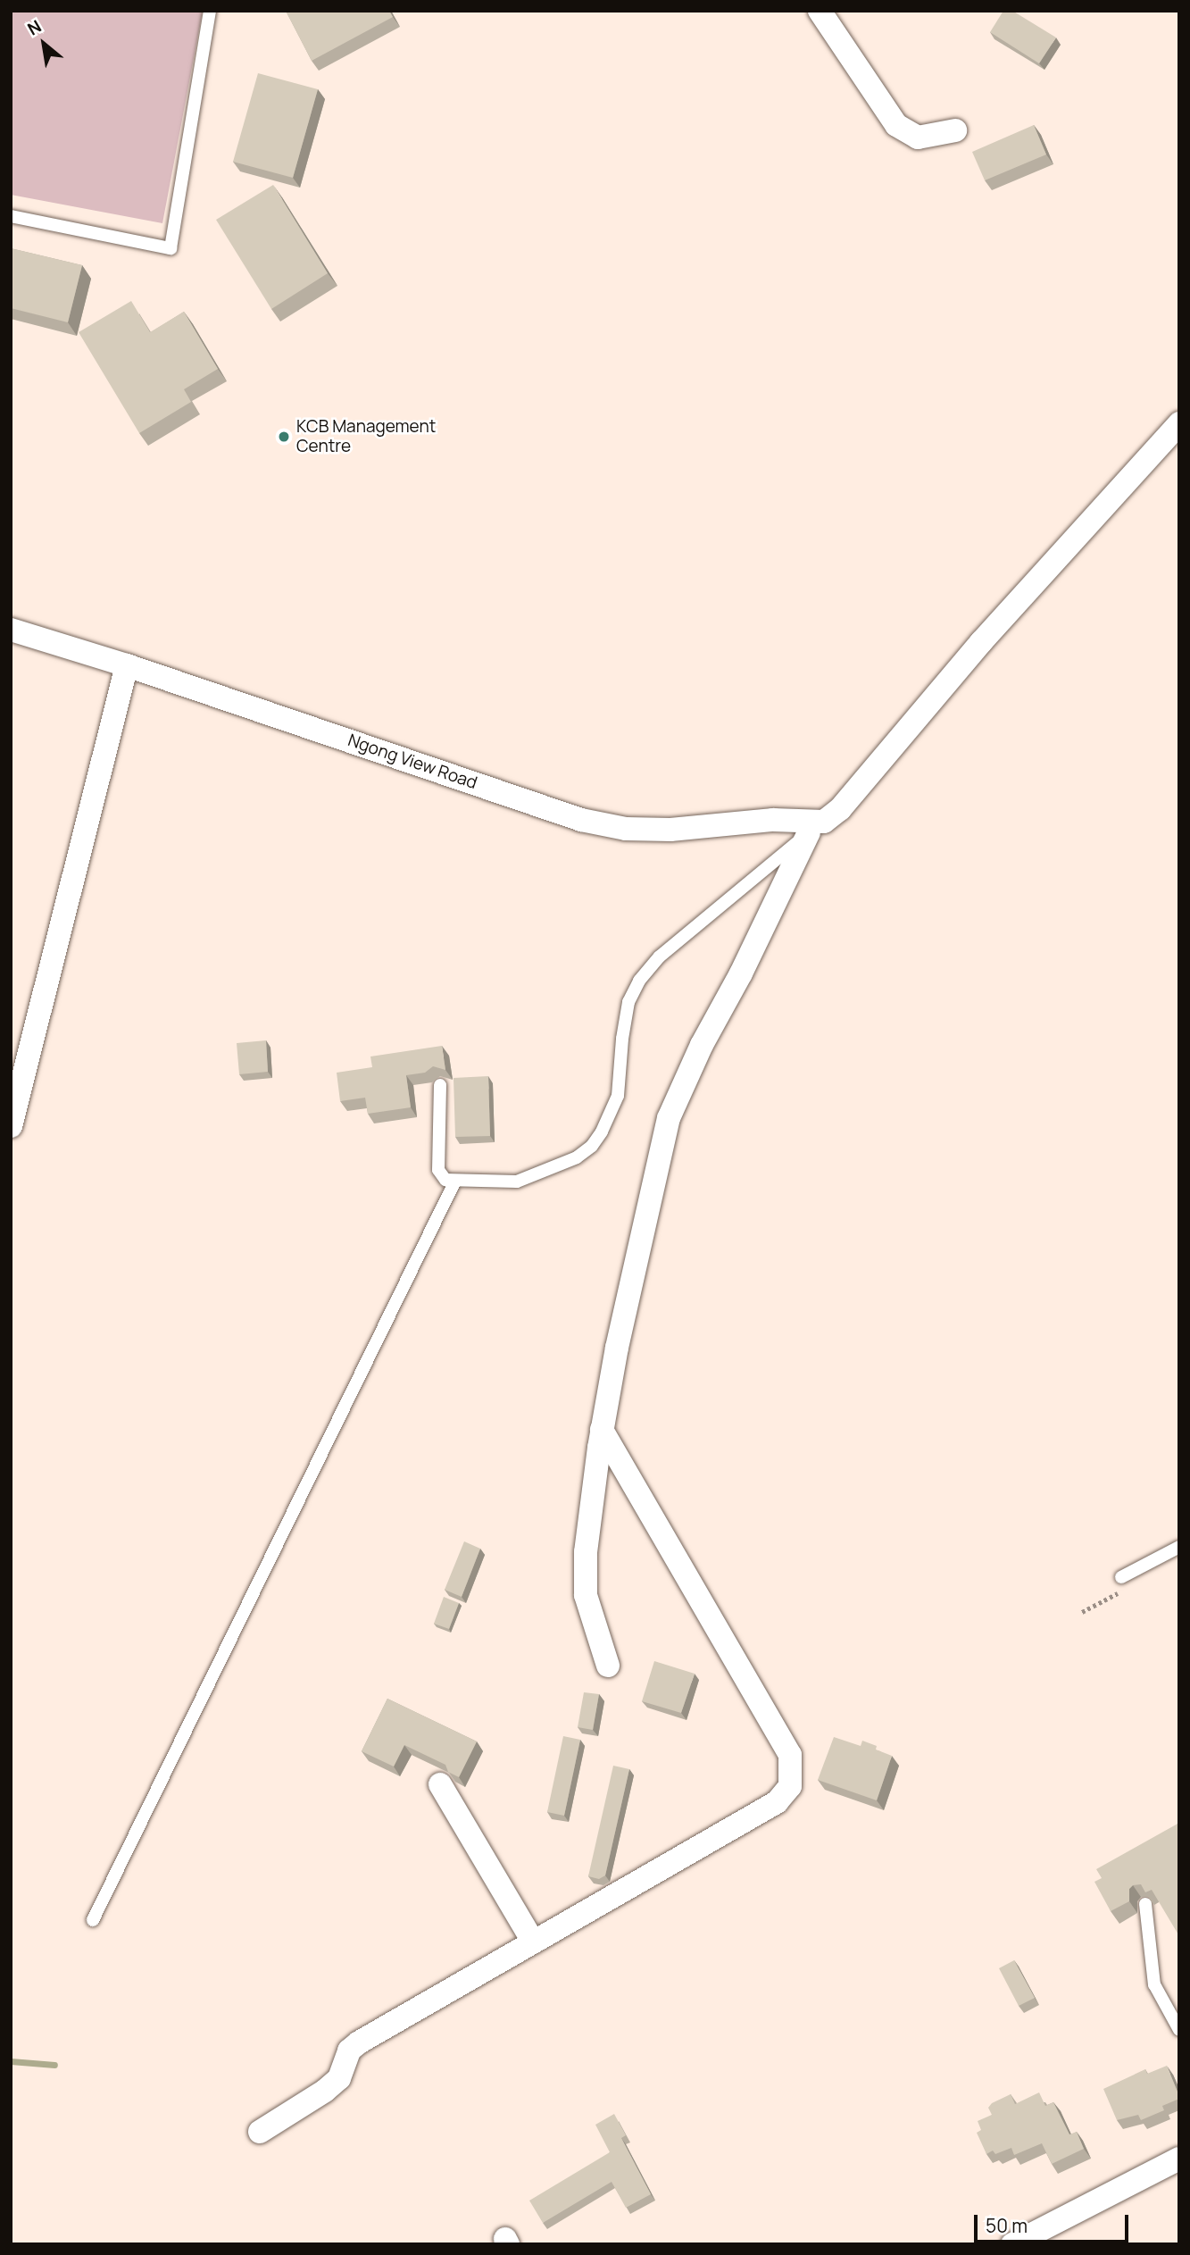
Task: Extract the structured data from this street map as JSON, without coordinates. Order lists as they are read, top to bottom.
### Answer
{
  "streets": {
    "street": ["Ngong View Road"]
  },
  "places": ["KCB Management Centre"],
  "scale_bar": "50 m",
  "north": "top left"
}
